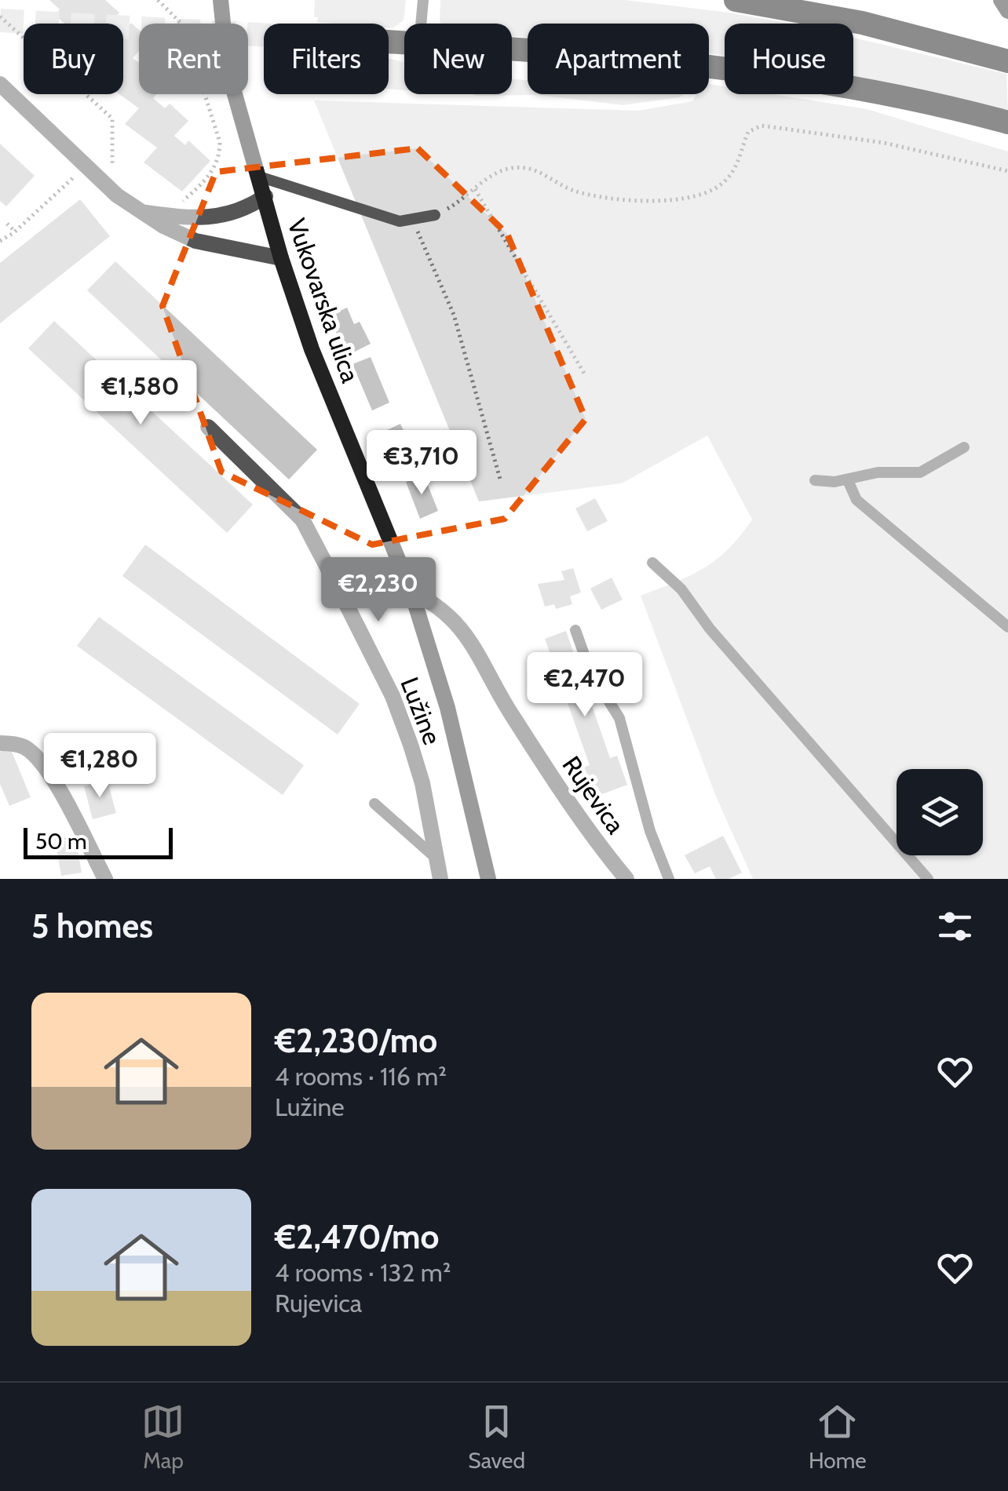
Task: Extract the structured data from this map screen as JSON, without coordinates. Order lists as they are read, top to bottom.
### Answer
{
  "streets": {
    "main road": ["Vukovarska ulica"],
    "street": ["Lužine", "Rujevica"]
  },
  "crossings": [
    ["Vukovarska ulica", "Rujevica"]
  ],
  "scale_bar": "50 m",
  "page": {
    "chip": [
      "Buy",
      "Rent",
      "Filters",
      "New",
      "Apartment",
      "House"
    ],
    "price": [
      "€1,580",
      "€3,710",
      "€2,230",
      "€2,470",
      "€1,280"
    ],
    "scale": "50 m",
    "heading": "5 homes",
    "list": [
      {
        "name": "€2,230/mo",
        "note": "4 rooms · 116 m² · Lužine"
      },
      {
        "name": "€2,470/mo",
        "note": "4 rooms · 132 m² · Rujevica"
      }
    ],
    "tabs": ["Map", "Saved", "Home"]
  }
}
